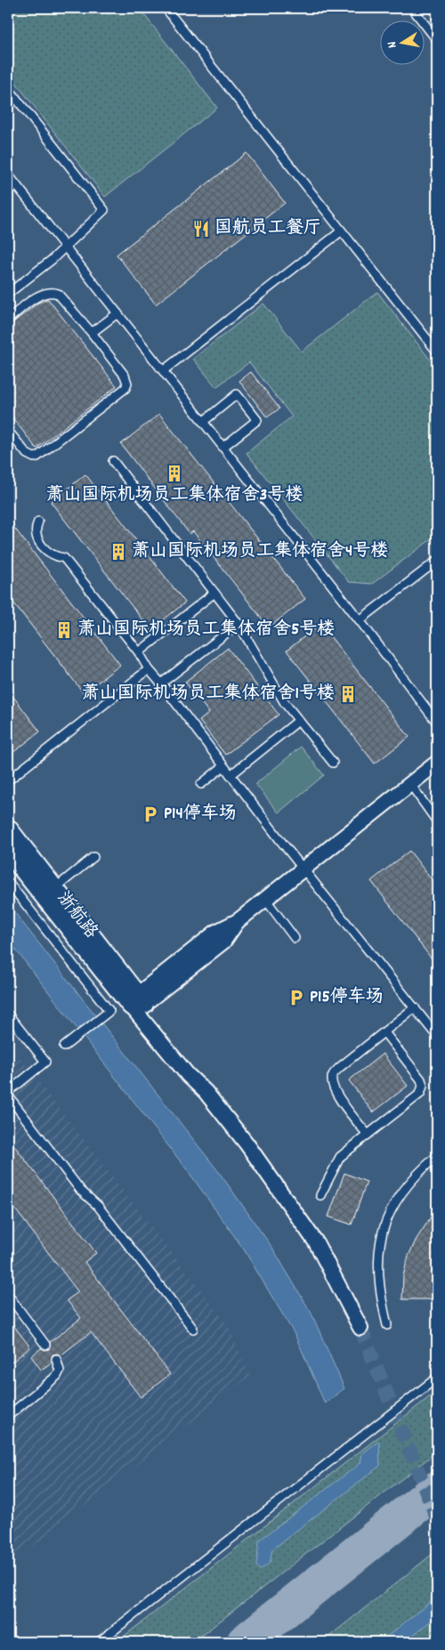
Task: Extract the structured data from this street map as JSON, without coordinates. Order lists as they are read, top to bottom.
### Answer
{
  "streets": {
    "street": ["浙航路"]
  },
  "places": {
    "restaurant": ["国航员工餐厅"],
    "building": [
      "萧山国际机场员工集体宿舍3号楼",
      "萧山国际机场员工集体宿舍4号楼",
      "萧山国际机场员工集体宿舍5号楼",
      "萧山国际机场员工集体宿舍1号楼"
    ],
    "parking": ["P14停车场", "P15停车场"]
  },
  "north": "left"
}
